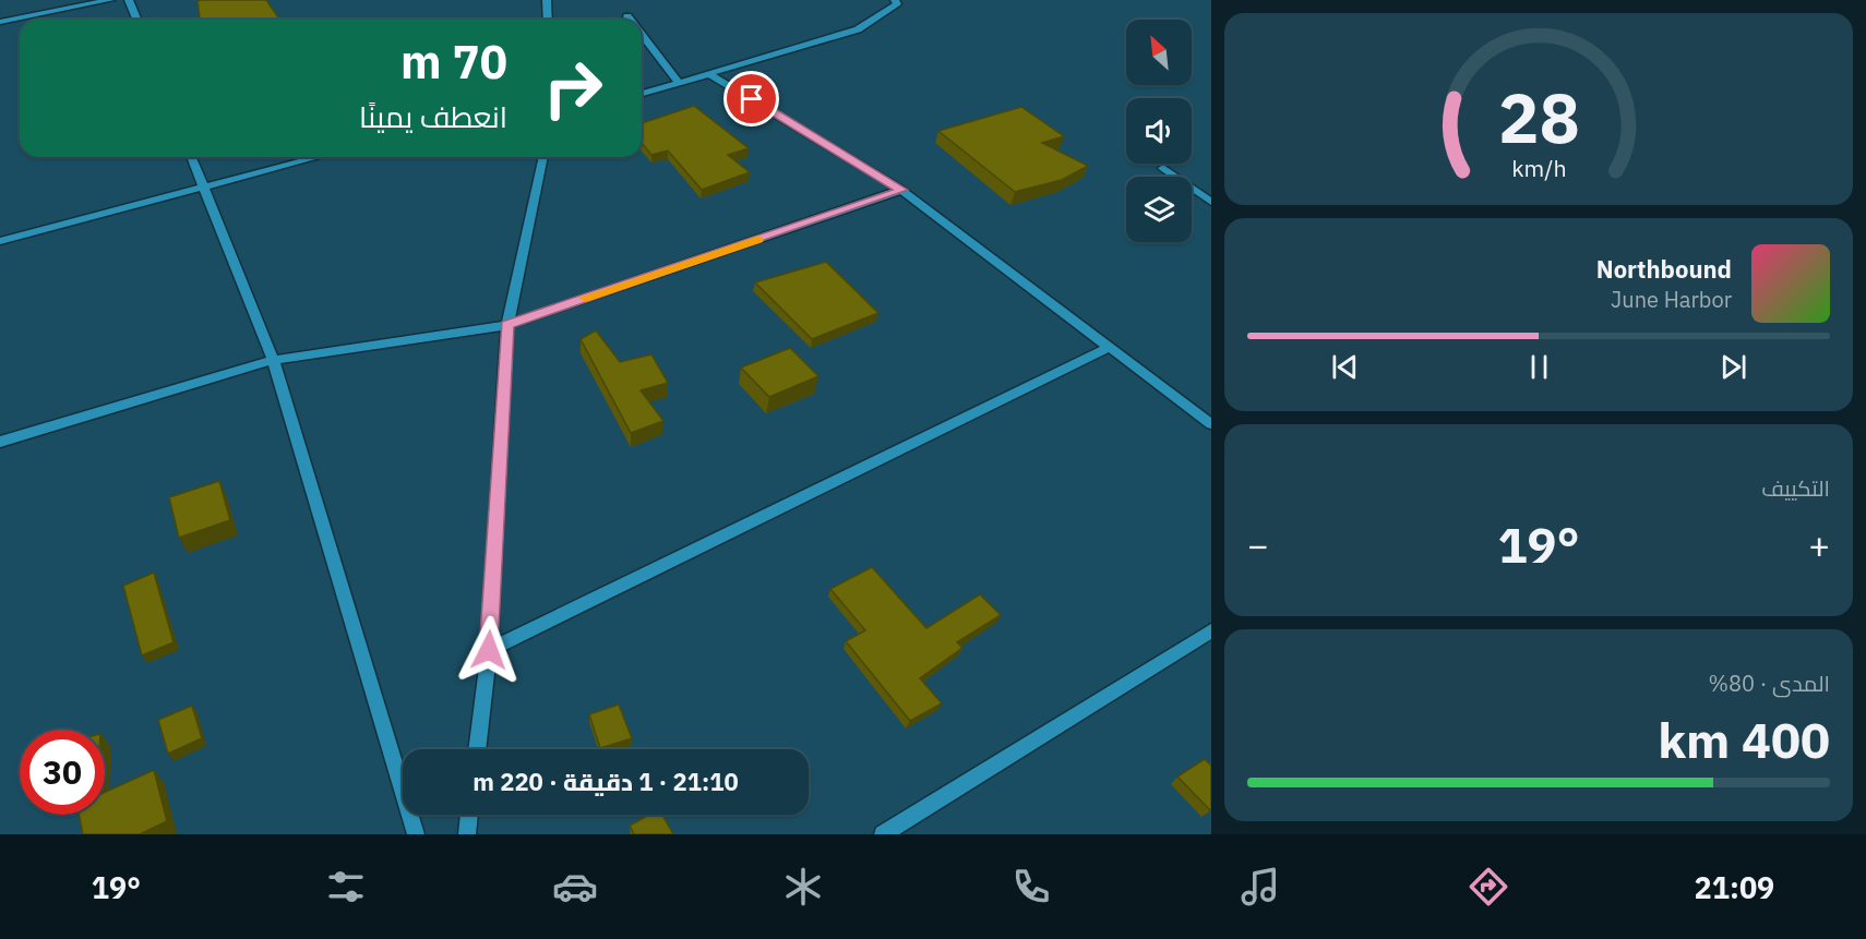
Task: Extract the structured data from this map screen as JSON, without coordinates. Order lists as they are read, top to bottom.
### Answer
{
  "north": "top left",
  "page": {
    "turn": ["70 m", "انعطف يمينًا"],
    "song": ["Northbound", "June Harbor"],
    "tile": [
      "التكييف",
      ["المدى · 80%", "400 km"]
    ],
    "heat": ["−", "19°", "+"],
    "limit": "30",
    "trip": "21:10 · 1 دقيقة · 220 m",
    "tabs": ["21:09", "19°"],
    "gauge": ["28", "km/h"]
  }
}
